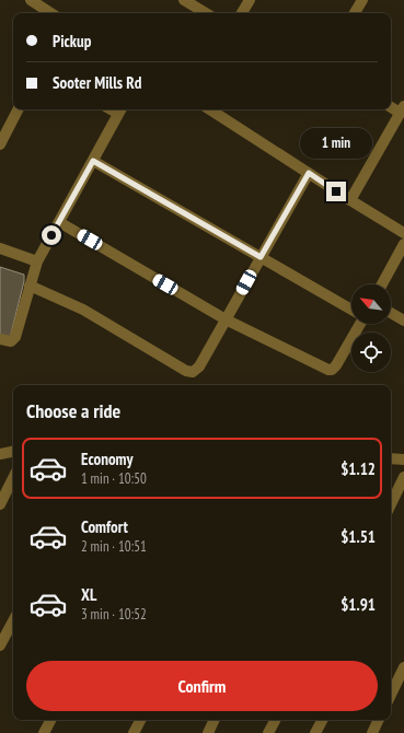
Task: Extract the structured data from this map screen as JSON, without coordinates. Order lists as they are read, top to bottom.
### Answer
{
  "north": "top left",
  "page": {
    "banner": ["Pickup", "Sooter Mills Rd"],
    "bubble": "1 min",
    "heading": "Choose a ride",
    "list": [
      {
        "name": "Economy",
        "note": "1 min · 10:50",
        "value": "$1.12"
      },
      {
        "name": "Comfort",
        "note": "2 min · 10:51",
        "value": "$1.51"
      },
      {
        "name": "XL",
        "note": "3 min · 10:52",
        "value": "$1.91"
      }
    ],
    "buttons": "Confirm"
  }
}
